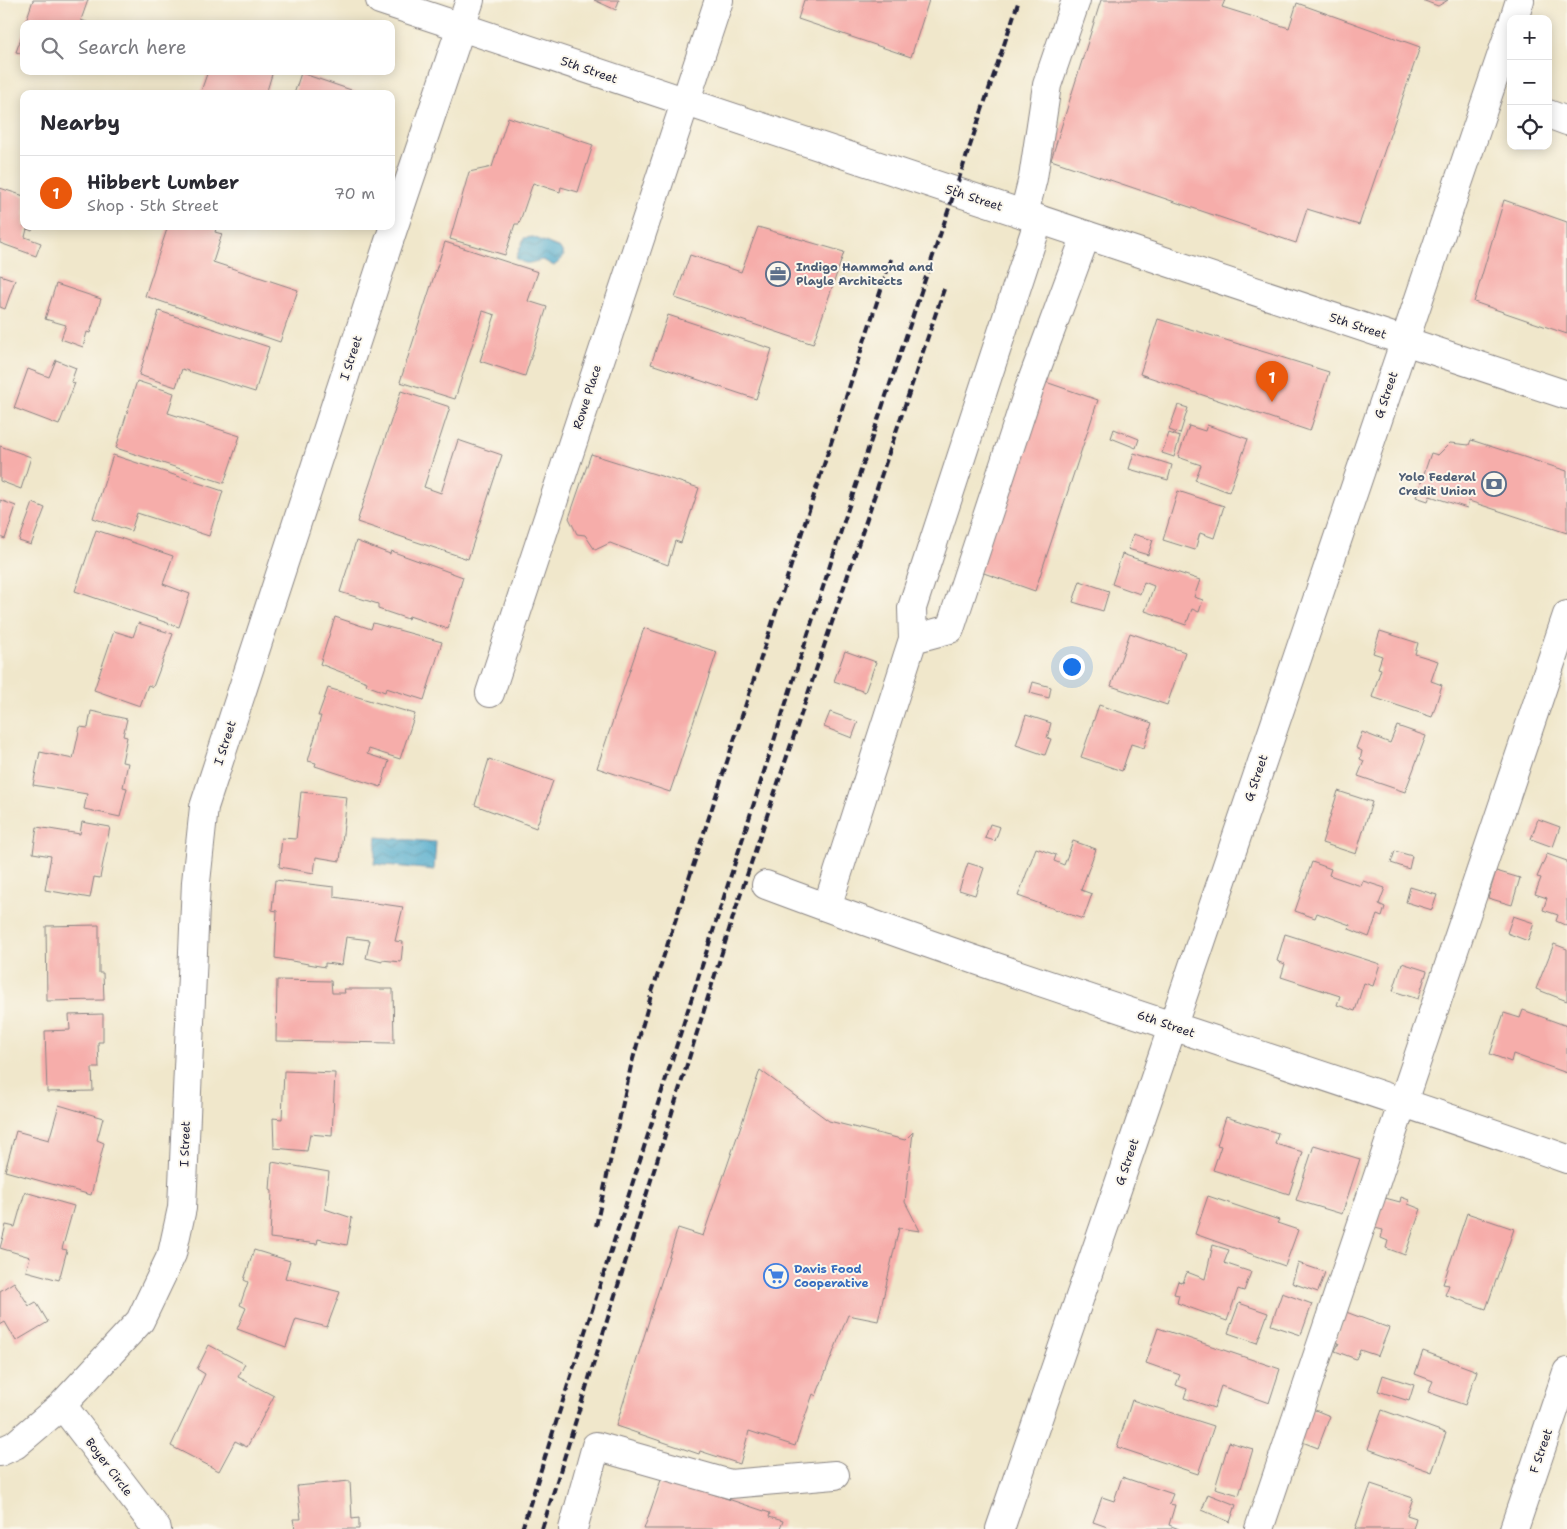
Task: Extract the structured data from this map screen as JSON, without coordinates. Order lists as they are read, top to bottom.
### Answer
{
  "streets": {
    "street": [
      "5th Street",
      "I Street",
      "G Street",
      "Rowe Place",
      "6th Street",
      "F Street",
      "Boyer Circle"
    ]
  },
  "crossings": [
    ["5th Street", "I Street"],
    ["5th Street", "G Street"],
    ["5th Street", "Rowe Place"],
    ["I Street", "Boyer Circle"],
    ["G Street", "6th Street"]
  ],
  "places": {
    "office": ["Indigo Hammond and Playle Architects"],
    "bank": ["Yolo Federal Credit Union"],
    "supermarket": ["Davis Food Cooperative"]
  },
  "page": {
    "map_buttons": ["+", "−"],
    "search": "Search here",
    "heading": "Nearby",
    "list": [
      {
        "mark": "1",
        "name": "Hibbert Lumber",
        "note": "Shop · 5th Street",
        "value": "70 m"
      }
    ],
    "pins": "1"
  }
}
